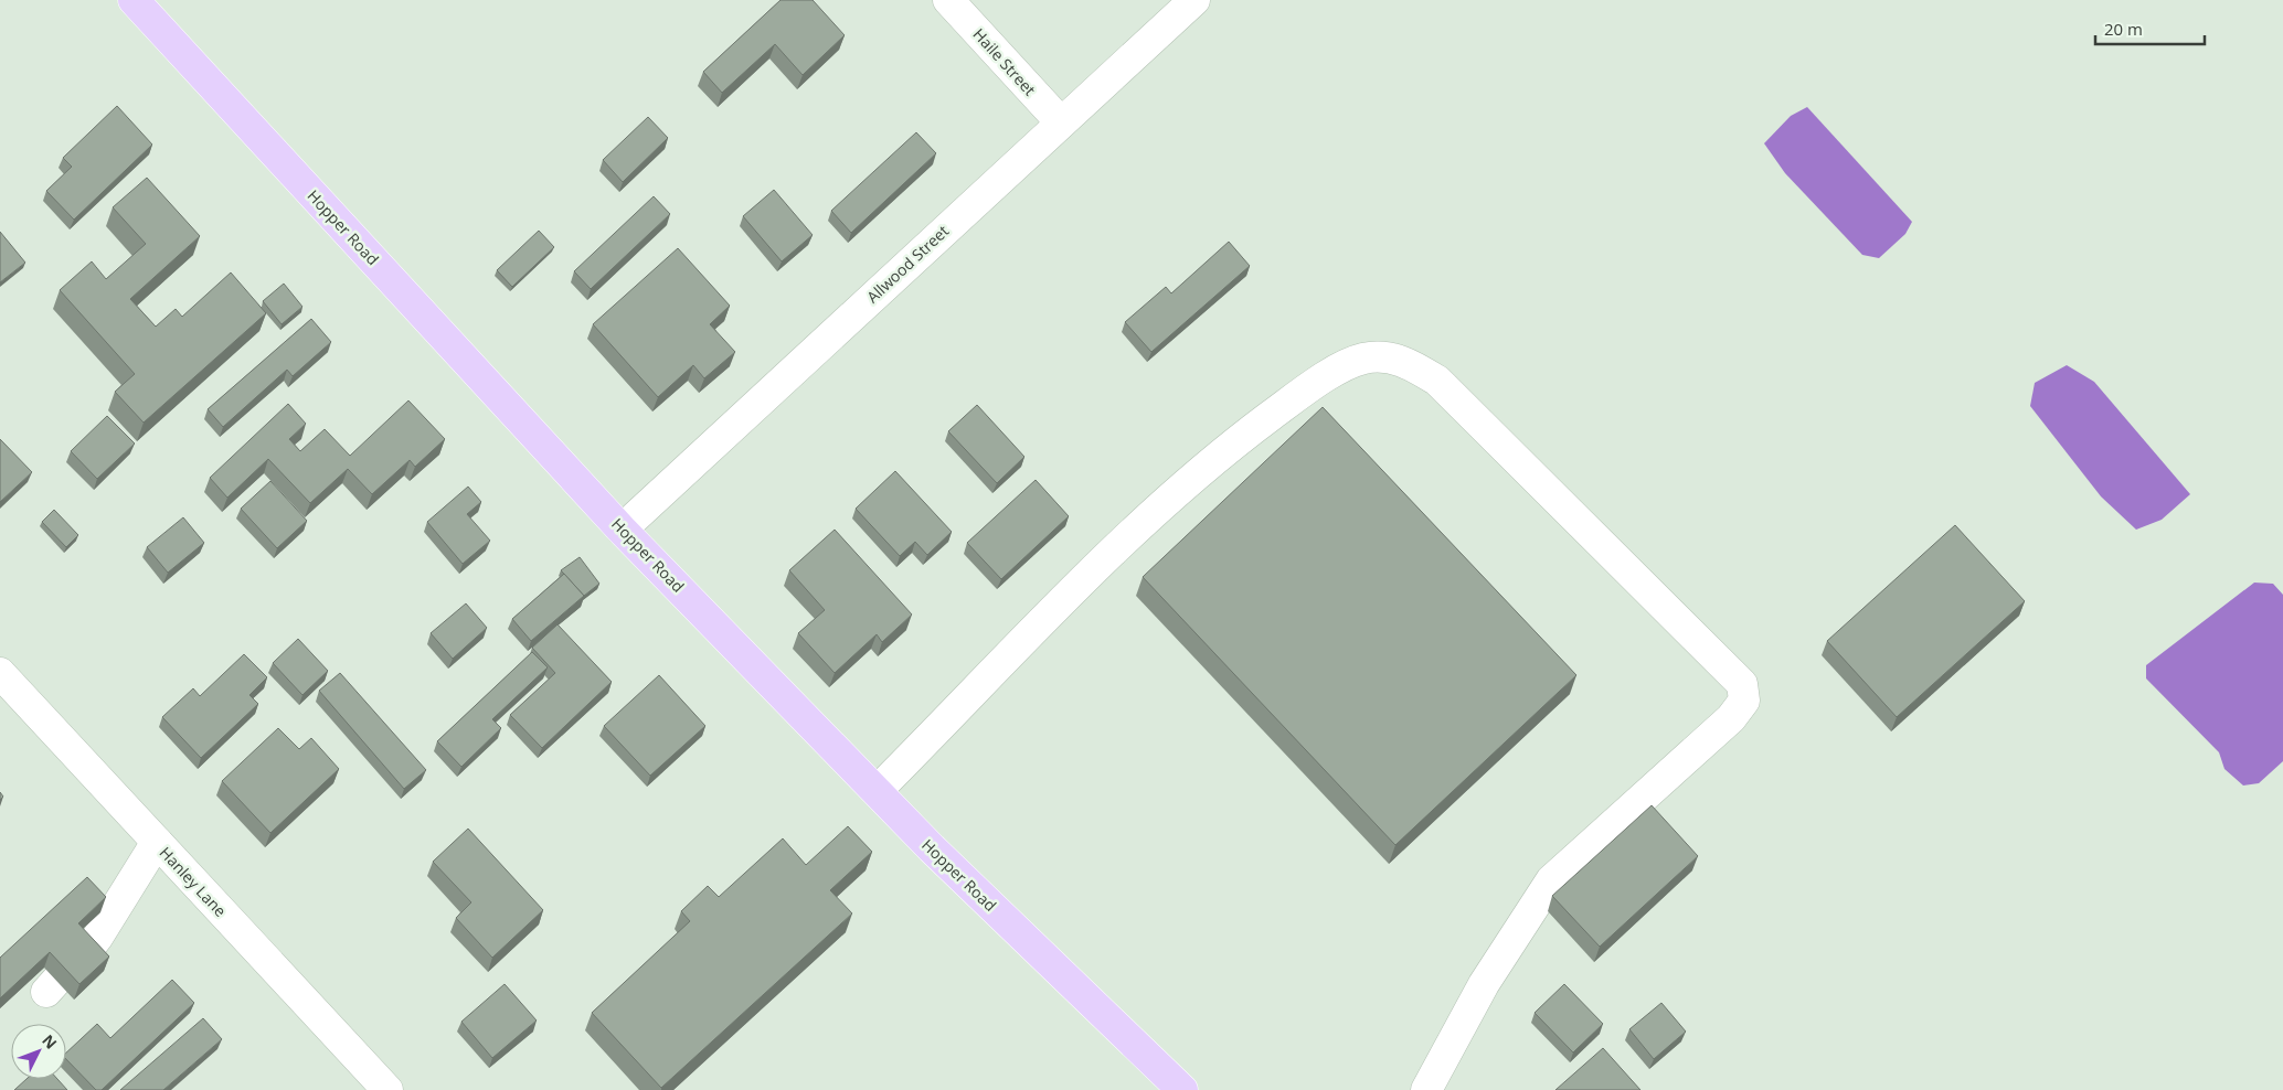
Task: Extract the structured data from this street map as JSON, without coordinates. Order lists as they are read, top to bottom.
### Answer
{
  "streets": {
    "main road": ["Hopper Road"],
    "street": ["Haile Street", "Allwood Street", "Hanley Lane"]
  },
  "crossings": [
    ["Haile Street", "Allwood Street"],
    ["Hopper Road", "Allwood Street"]
  ],
  "scale_bar": "20 m",
  "north": "top right"
}
